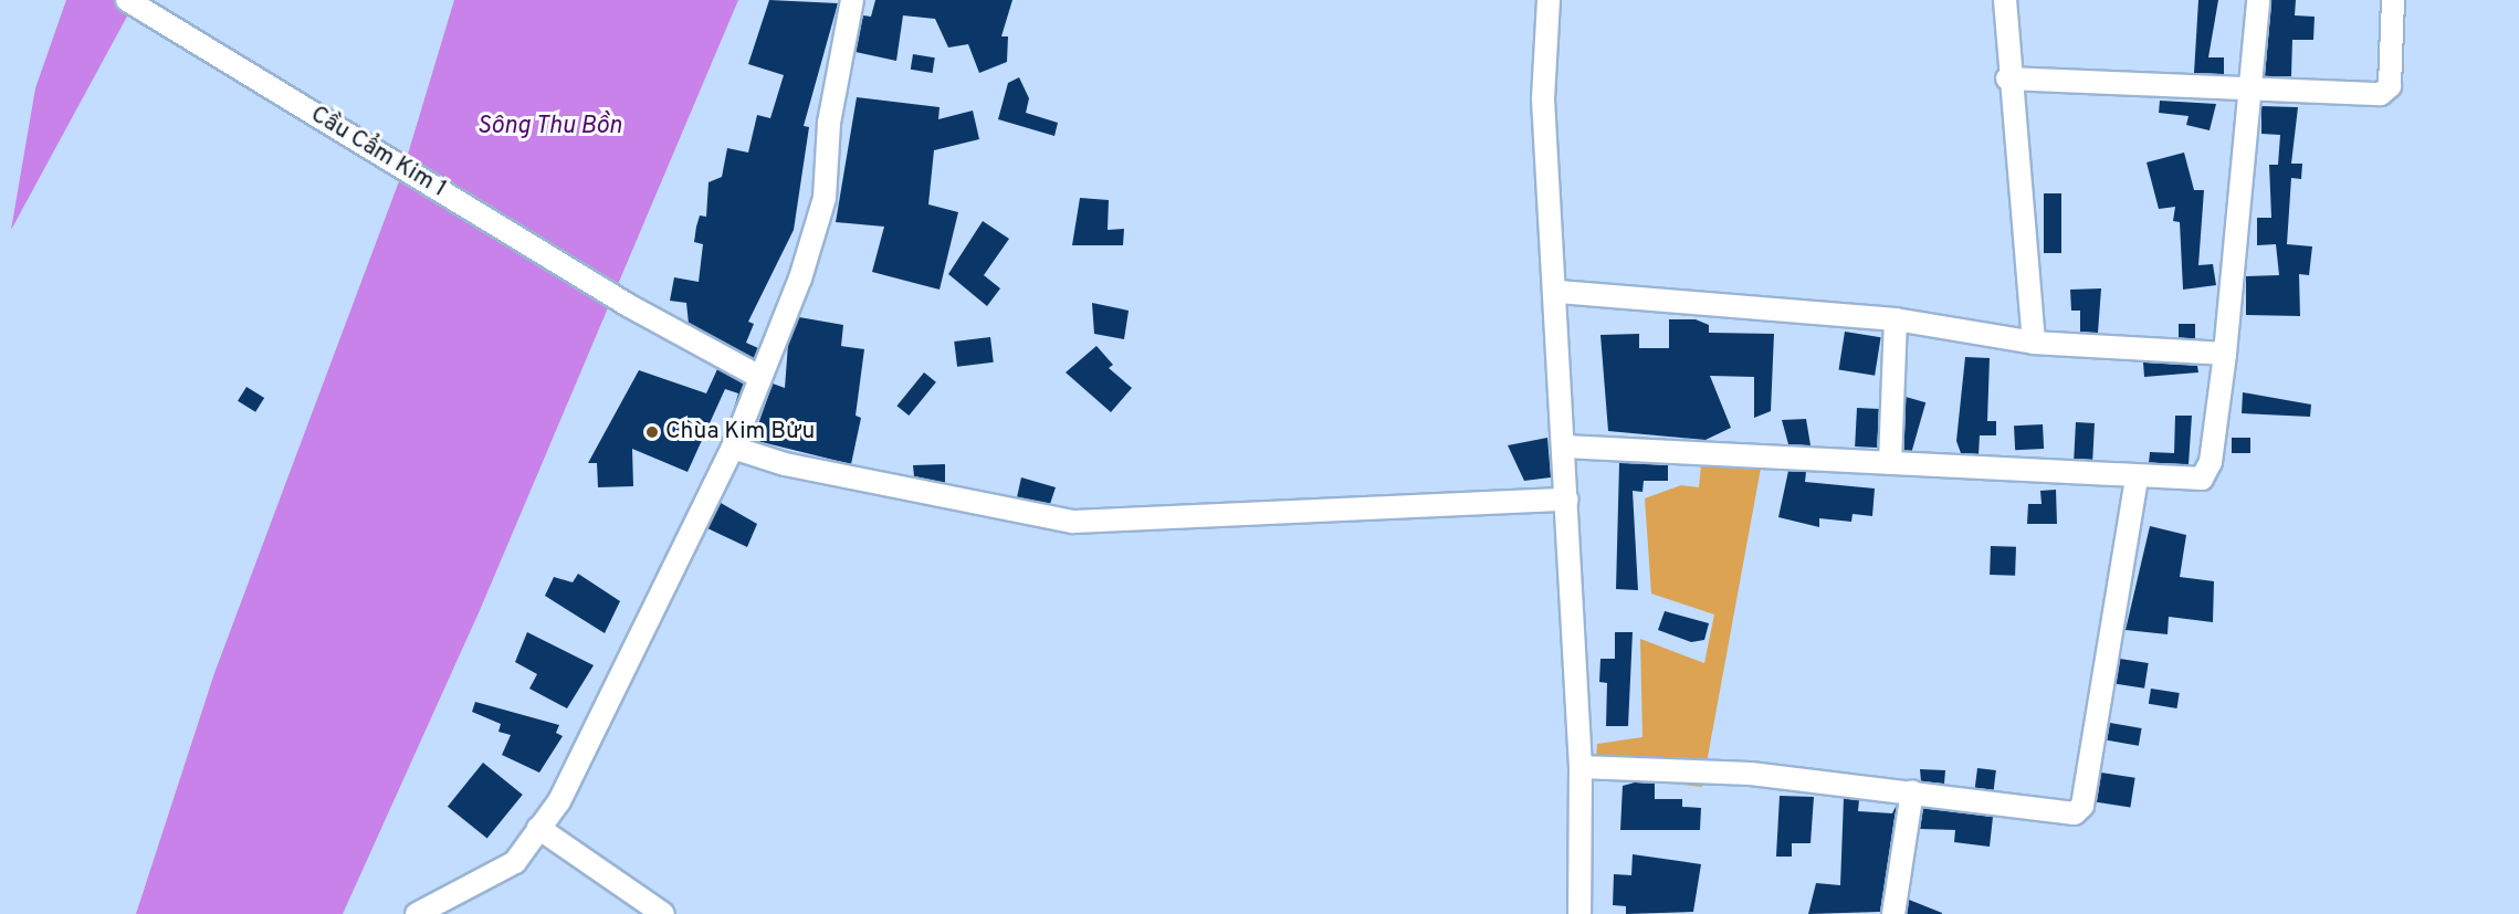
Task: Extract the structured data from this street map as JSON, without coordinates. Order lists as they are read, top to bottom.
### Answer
{
  "streets": {
    "street": ["Cầu Cẩm Kim 1"]
  },
  "water": ["Sông Thu Bồn"],
  "places": ["Chùa Kim Bửu"]
}
